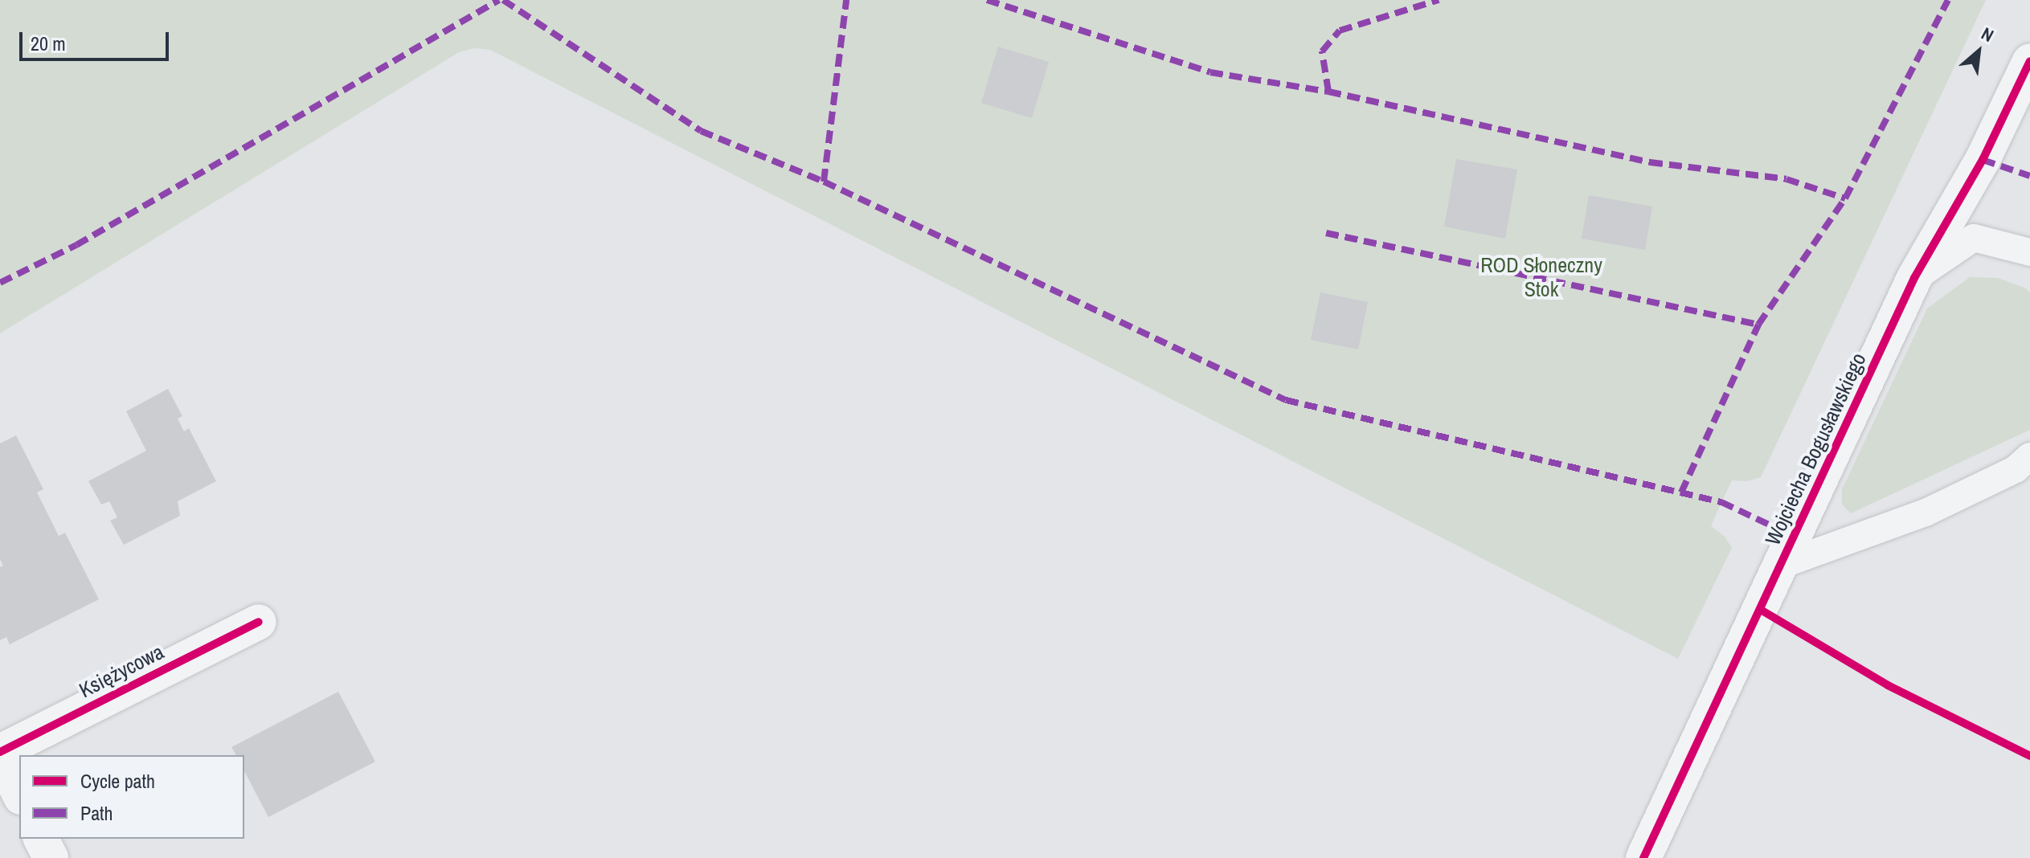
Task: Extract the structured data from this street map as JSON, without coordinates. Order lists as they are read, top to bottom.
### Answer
{
  "streets": {
    "street": ["Wojciecha Bogusławskiego", "Księżycowa"]
  },
  "parks": ["ROD Słoneczny Stok"],
  "legend": ["Cycle path", "Path"],
  "scale_bar": "20 m",
  "north": "top right"
}
